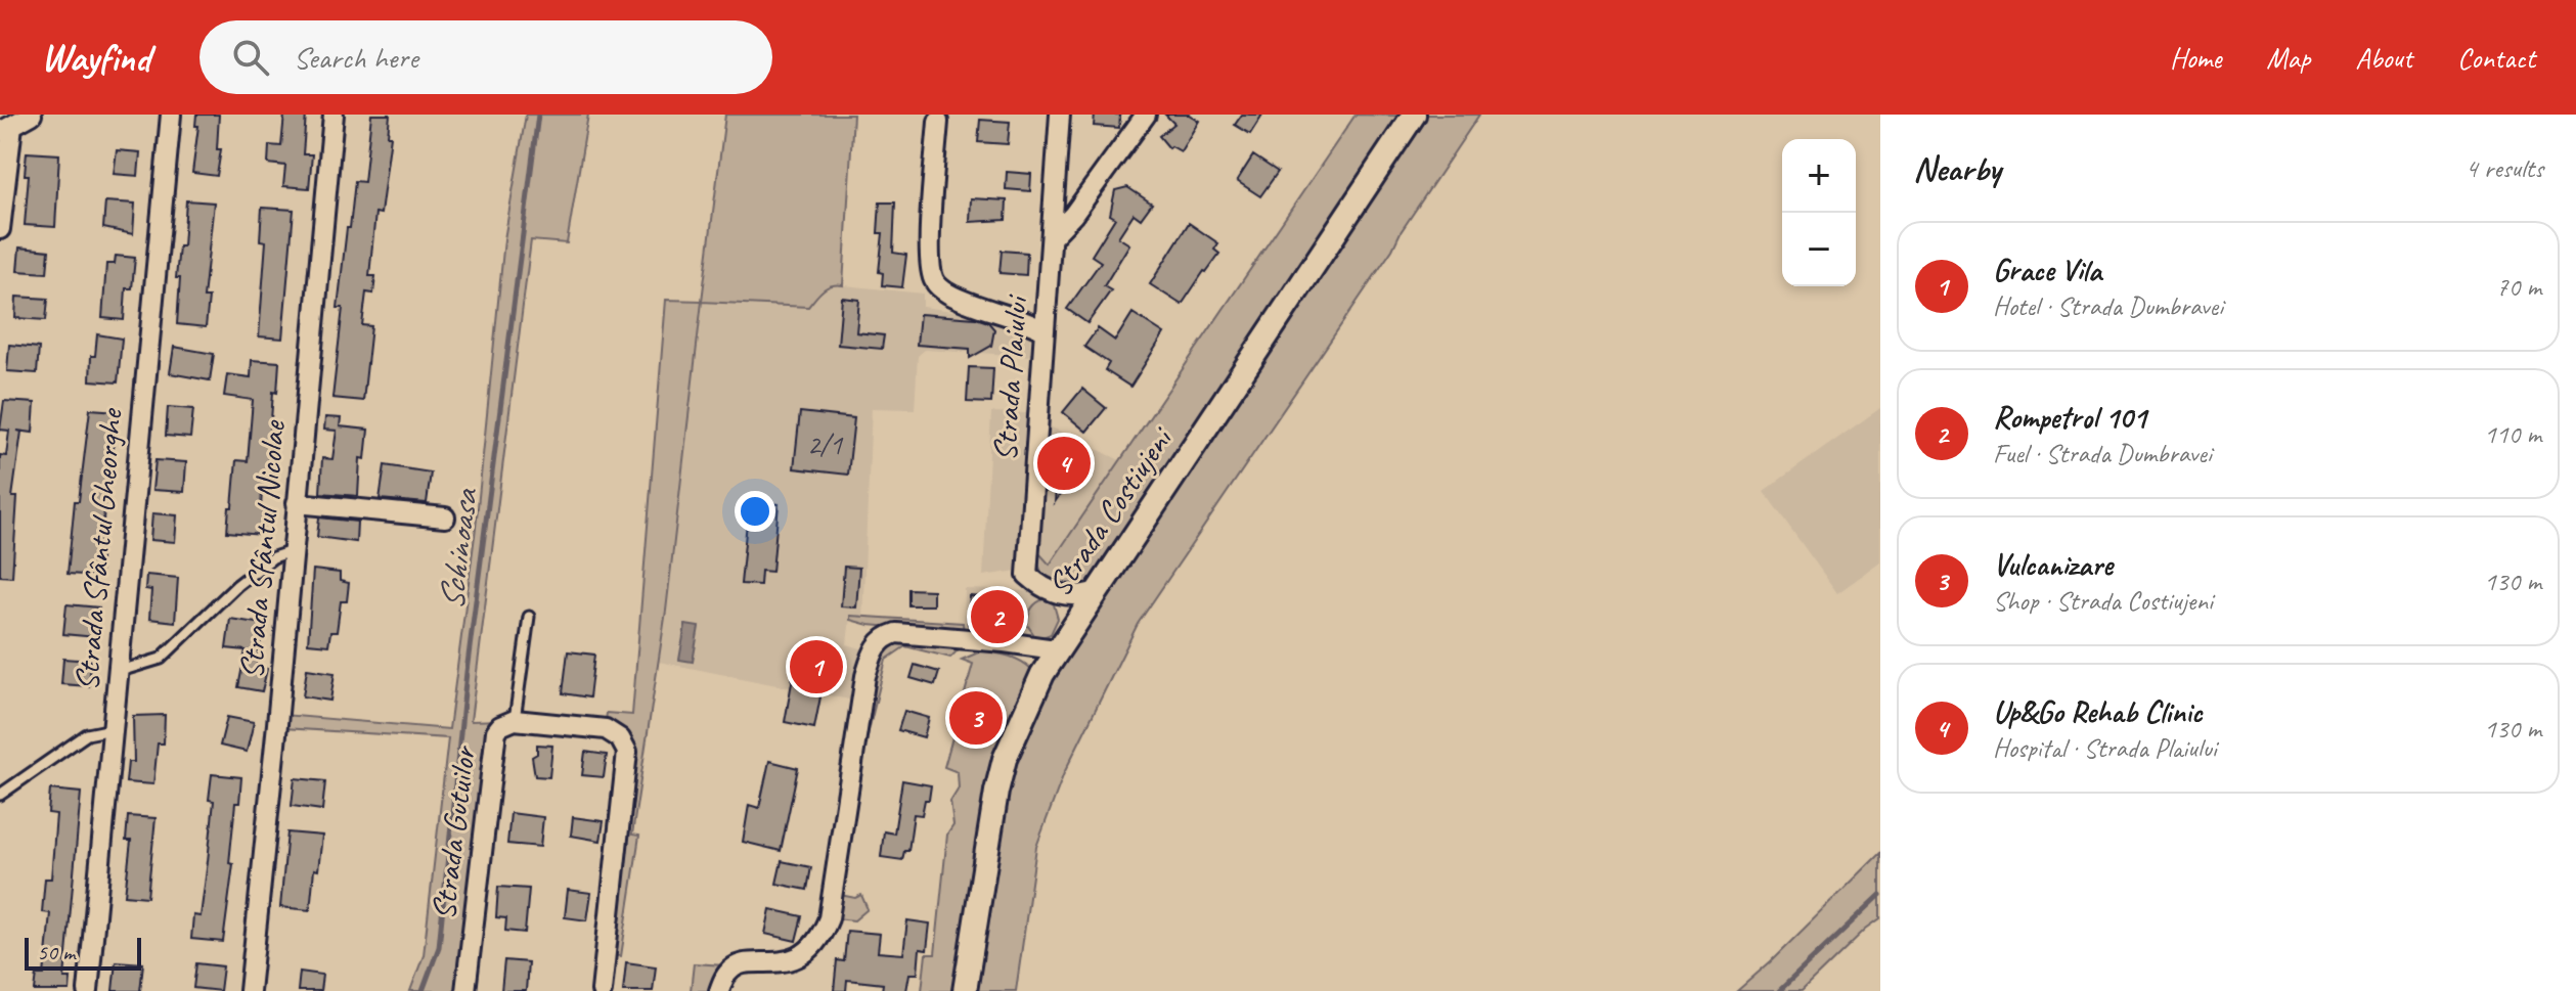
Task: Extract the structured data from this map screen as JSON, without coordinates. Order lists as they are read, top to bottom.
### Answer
{
  "streets": {
    "street": [
      "Strada Plaiului",
      "Strada Costiujeni",
      "Strada Sfântul Gheorghe",
      "Strada Sfântul Nicolae",
      "Strada Gutuilor"
    ]
  },
  "crossings": [
    ["Strada Plaiului", "Strada Costiujeni"]
  ],
  "water": ["Schinoasa"],
  "house_numbers": ["2/1"],
  "scale_bar": "50 m",
  "page": {
    "header": "Wayfind",
    "search": "Search here",
    "nav": [
      "Home",
      "Map",
      "About",
      "Contact"
    ],
    "heading": ["Nearby", "4 results"],
    "map_buttons": ["+", "−"],
    "list": [
      {
        "mark": "1",
        "name": "Grace Vila",
        "note": "Hotel · Strada Dumbravei",
        "value": "70 m"
      },
      {
        "mark": "2",
        "name": "Rompetrol 101",
        "note": "Fuel · Strada Dumbravei",
        "value": "110 m"
      },
      {
        "mark": "3",
        "name": "Vulcanizare",
        "note": "Shop · Strada Costiujeni",
        "value": "130 m"
      },
      {
        "mark": "4",
        "name": "Up&Go Rehab Clinic",
        "note": "Hospital · Strada Plaiului",
        "value": "130 m"
      }
    ],
    "pins": [
      "4",
      "2",
      "1",
      "3"
    ],
    "scale": "50 m"
  }
}
